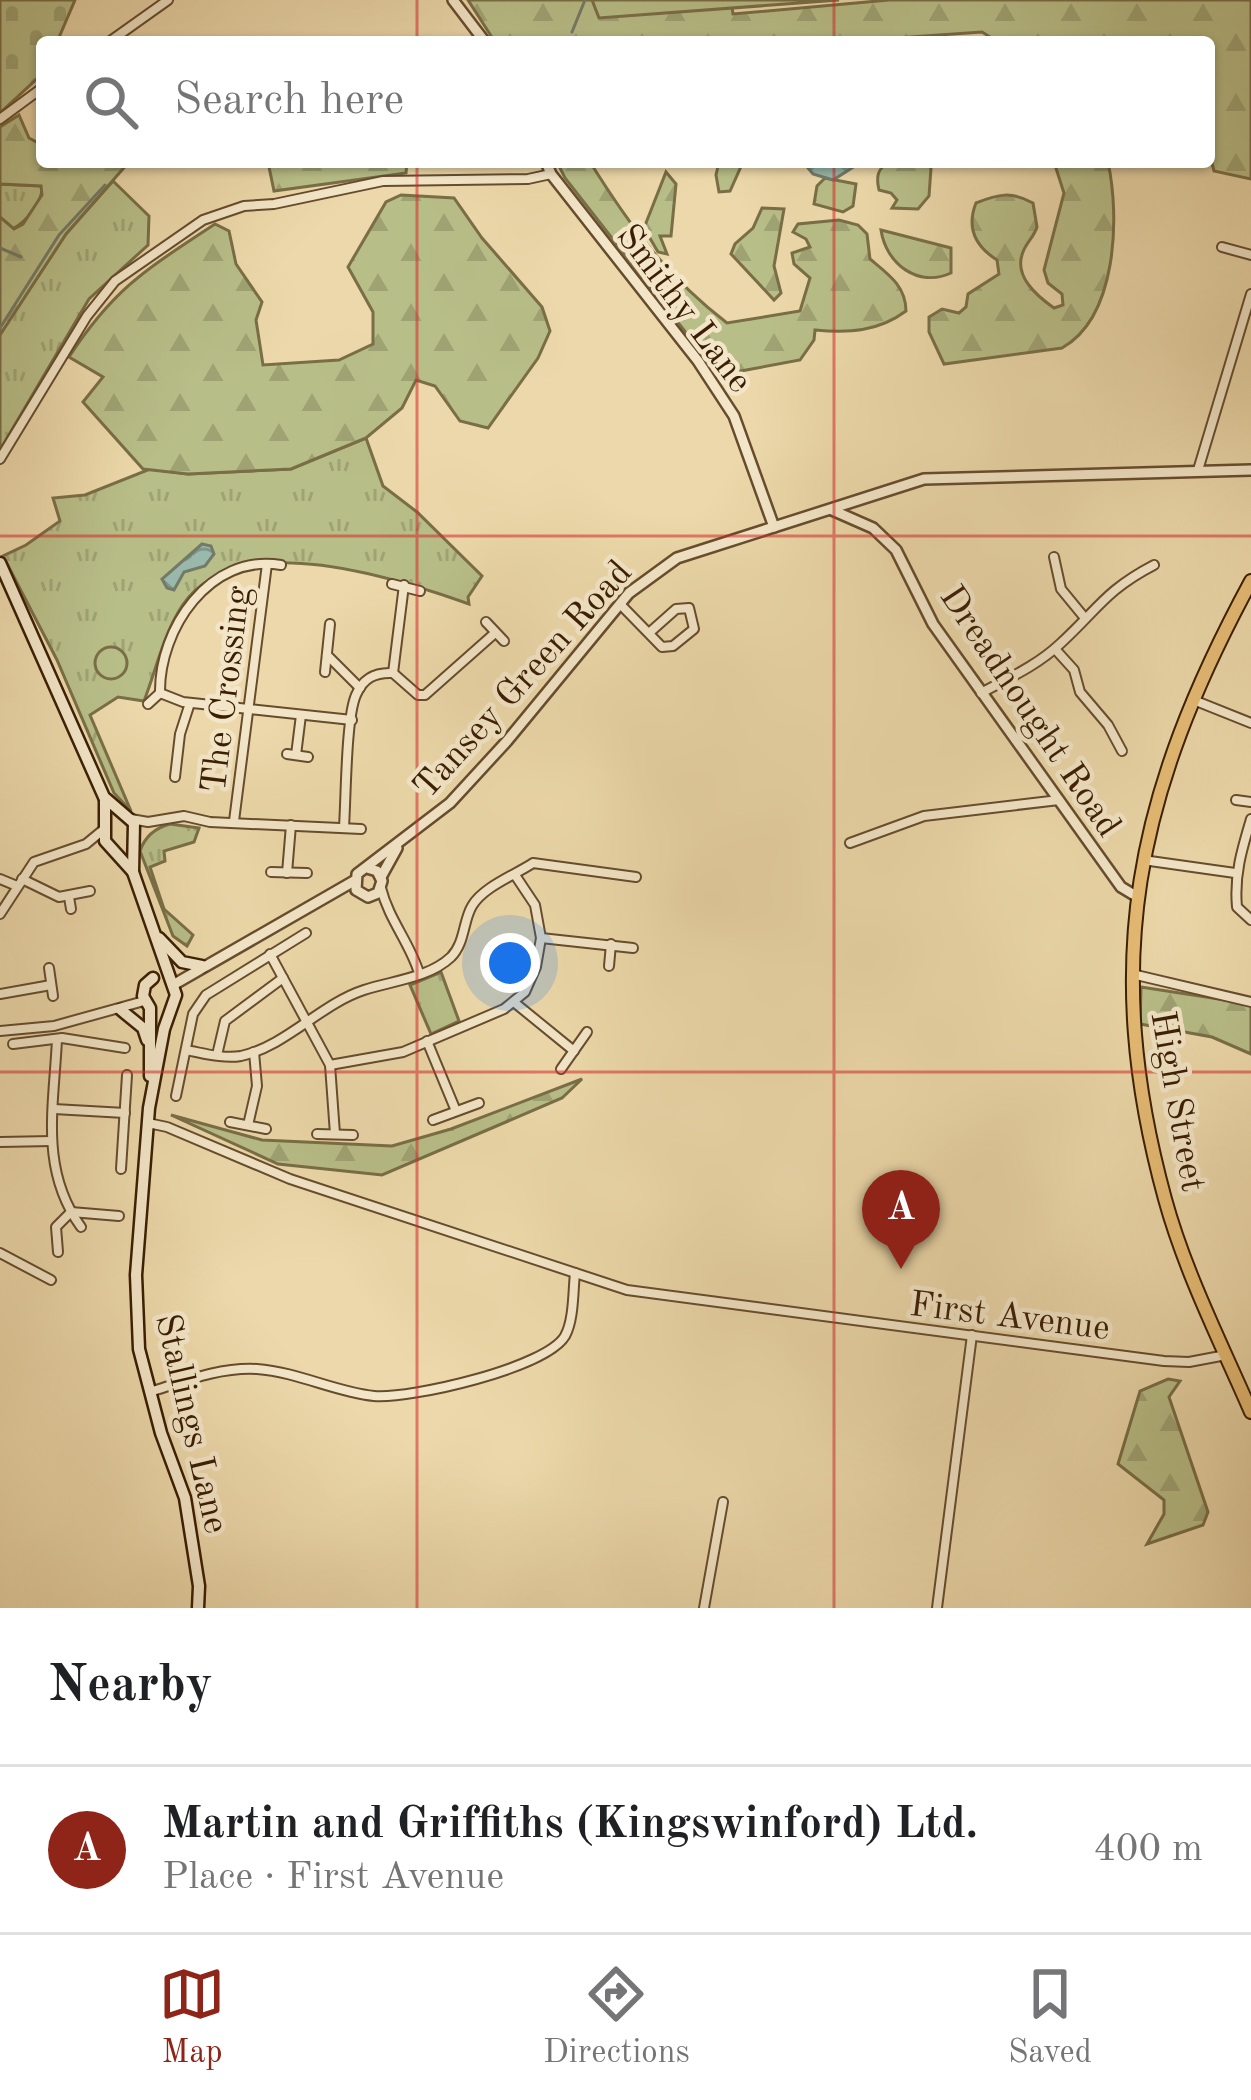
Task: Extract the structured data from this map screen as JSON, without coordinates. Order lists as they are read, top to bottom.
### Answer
{
  "streets": {
    "main road": ["High Street", "Stallings Lane"],
    "street": [
      "Smithy Lane",
      "Tansey Green Road",
      "The Crossing",
      "Dreadnought Road",
      "First Avenue"
    ]
  },
  "crossings": [
    ["Smithy Lane", "Tansey Green Road"],
    ["Tansey Green Road", "Dreadnought Road"],
    ["Dreadnought Road", "High Street"],
    ["High Street", "First Avenue"],
    ["First Avenue", "Stallings Lane"]
  ],
  "page": {
    "search": "Search here",
    "pins": "A",
    "heading": "Nearby",
    "list": [
      {
        "mark": "A",
        "name": "Martin and Griffiths (Kingswinford) Ltd.",
        "note": "Place · First Avenue",
        "value": "400 m"
      }
    ],
    "nav": ["Map", "Directions", "Saved"]
  }
}
